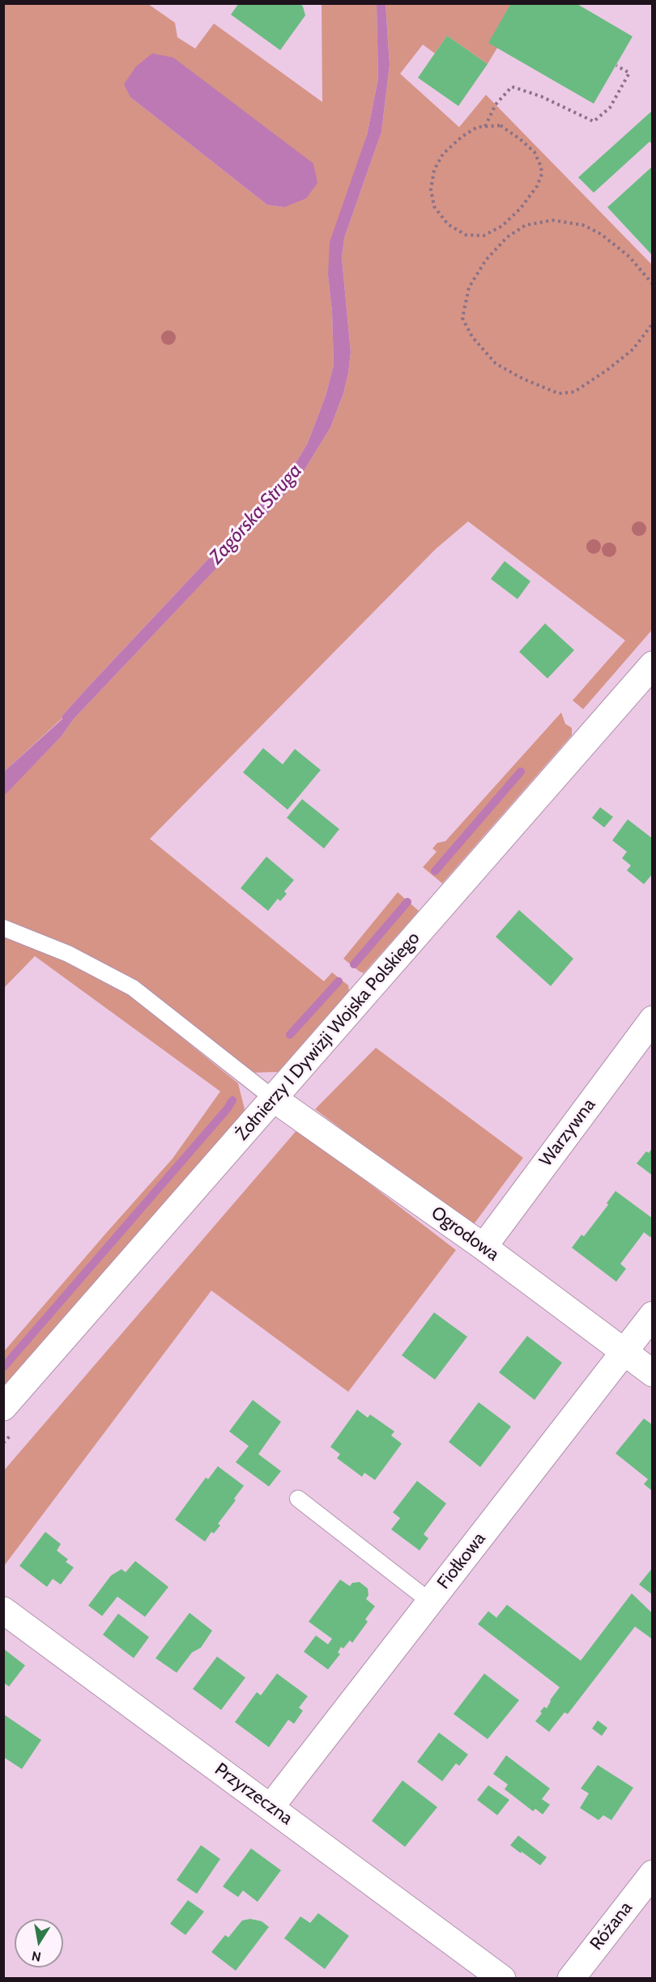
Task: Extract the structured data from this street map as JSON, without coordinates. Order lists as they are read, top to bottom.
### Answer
{
  "streets": {
    "street": [
      "Żołnierzy I Dywizji Wojska Polskiego",
      "Warzywna",
      "Ogrodowa",
      "Fiołkowa",
      "Przyrzeczna",
      "Różana"
    ]
  },
  "crossings": [
    ["Żołnierzy I Dywizji Wojska Polskiego", "Ogrodowa"],
    ["Warzywna", "Ogrodowa"],
    ["Ogrodowa", "Fiołkowa"],
    ["Fiołkowa", "Przyrzeczna"]
  ],
  "water": ["Zagórska Struga"],
  "north": "bottom"
}
